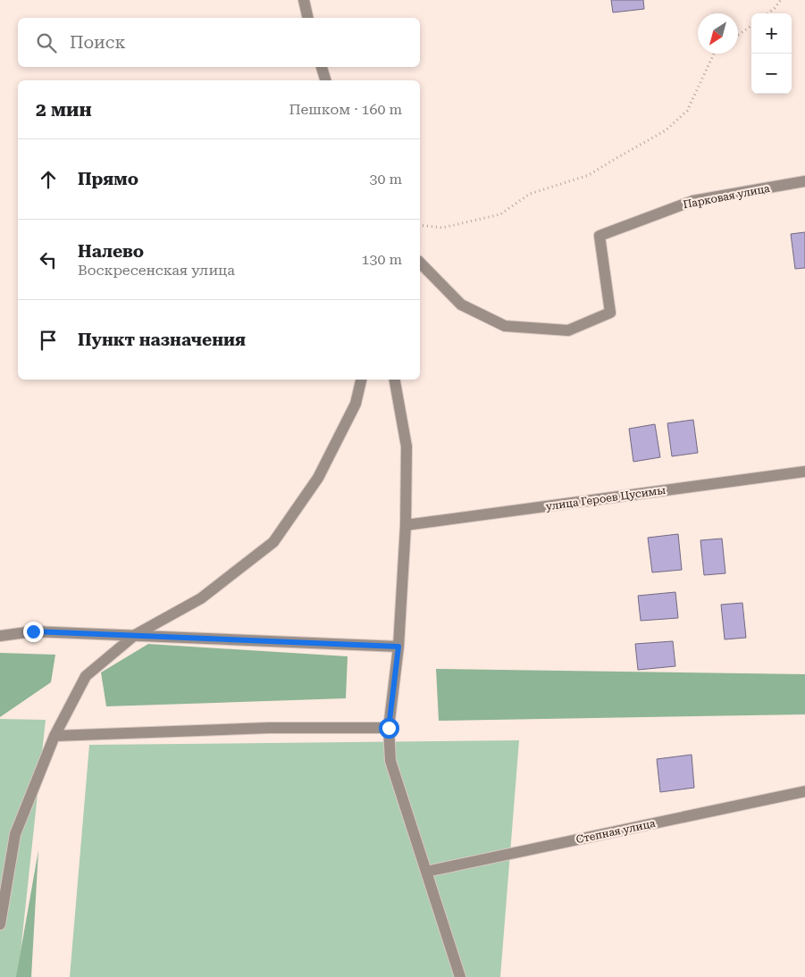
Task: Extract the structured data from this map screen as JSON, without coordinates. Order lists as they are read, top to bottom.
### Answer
{
  "streets": {
    "street": ["Парковая улица", "улица Героев Цусимы", "Степная улица"]
  },
  "north": "bottom left",
  "page": {
    "map_buttons": ["+", "−"],
    "search": "Поиск",
    "heading": ["2 мин", "Пешком · 160 m"],
    "list": [
      ["Прямо", "30 m"],
      ["Налево", "Воскресенская улица", "130 m"],
      "Пункт назначения"
    ]
  }
}
